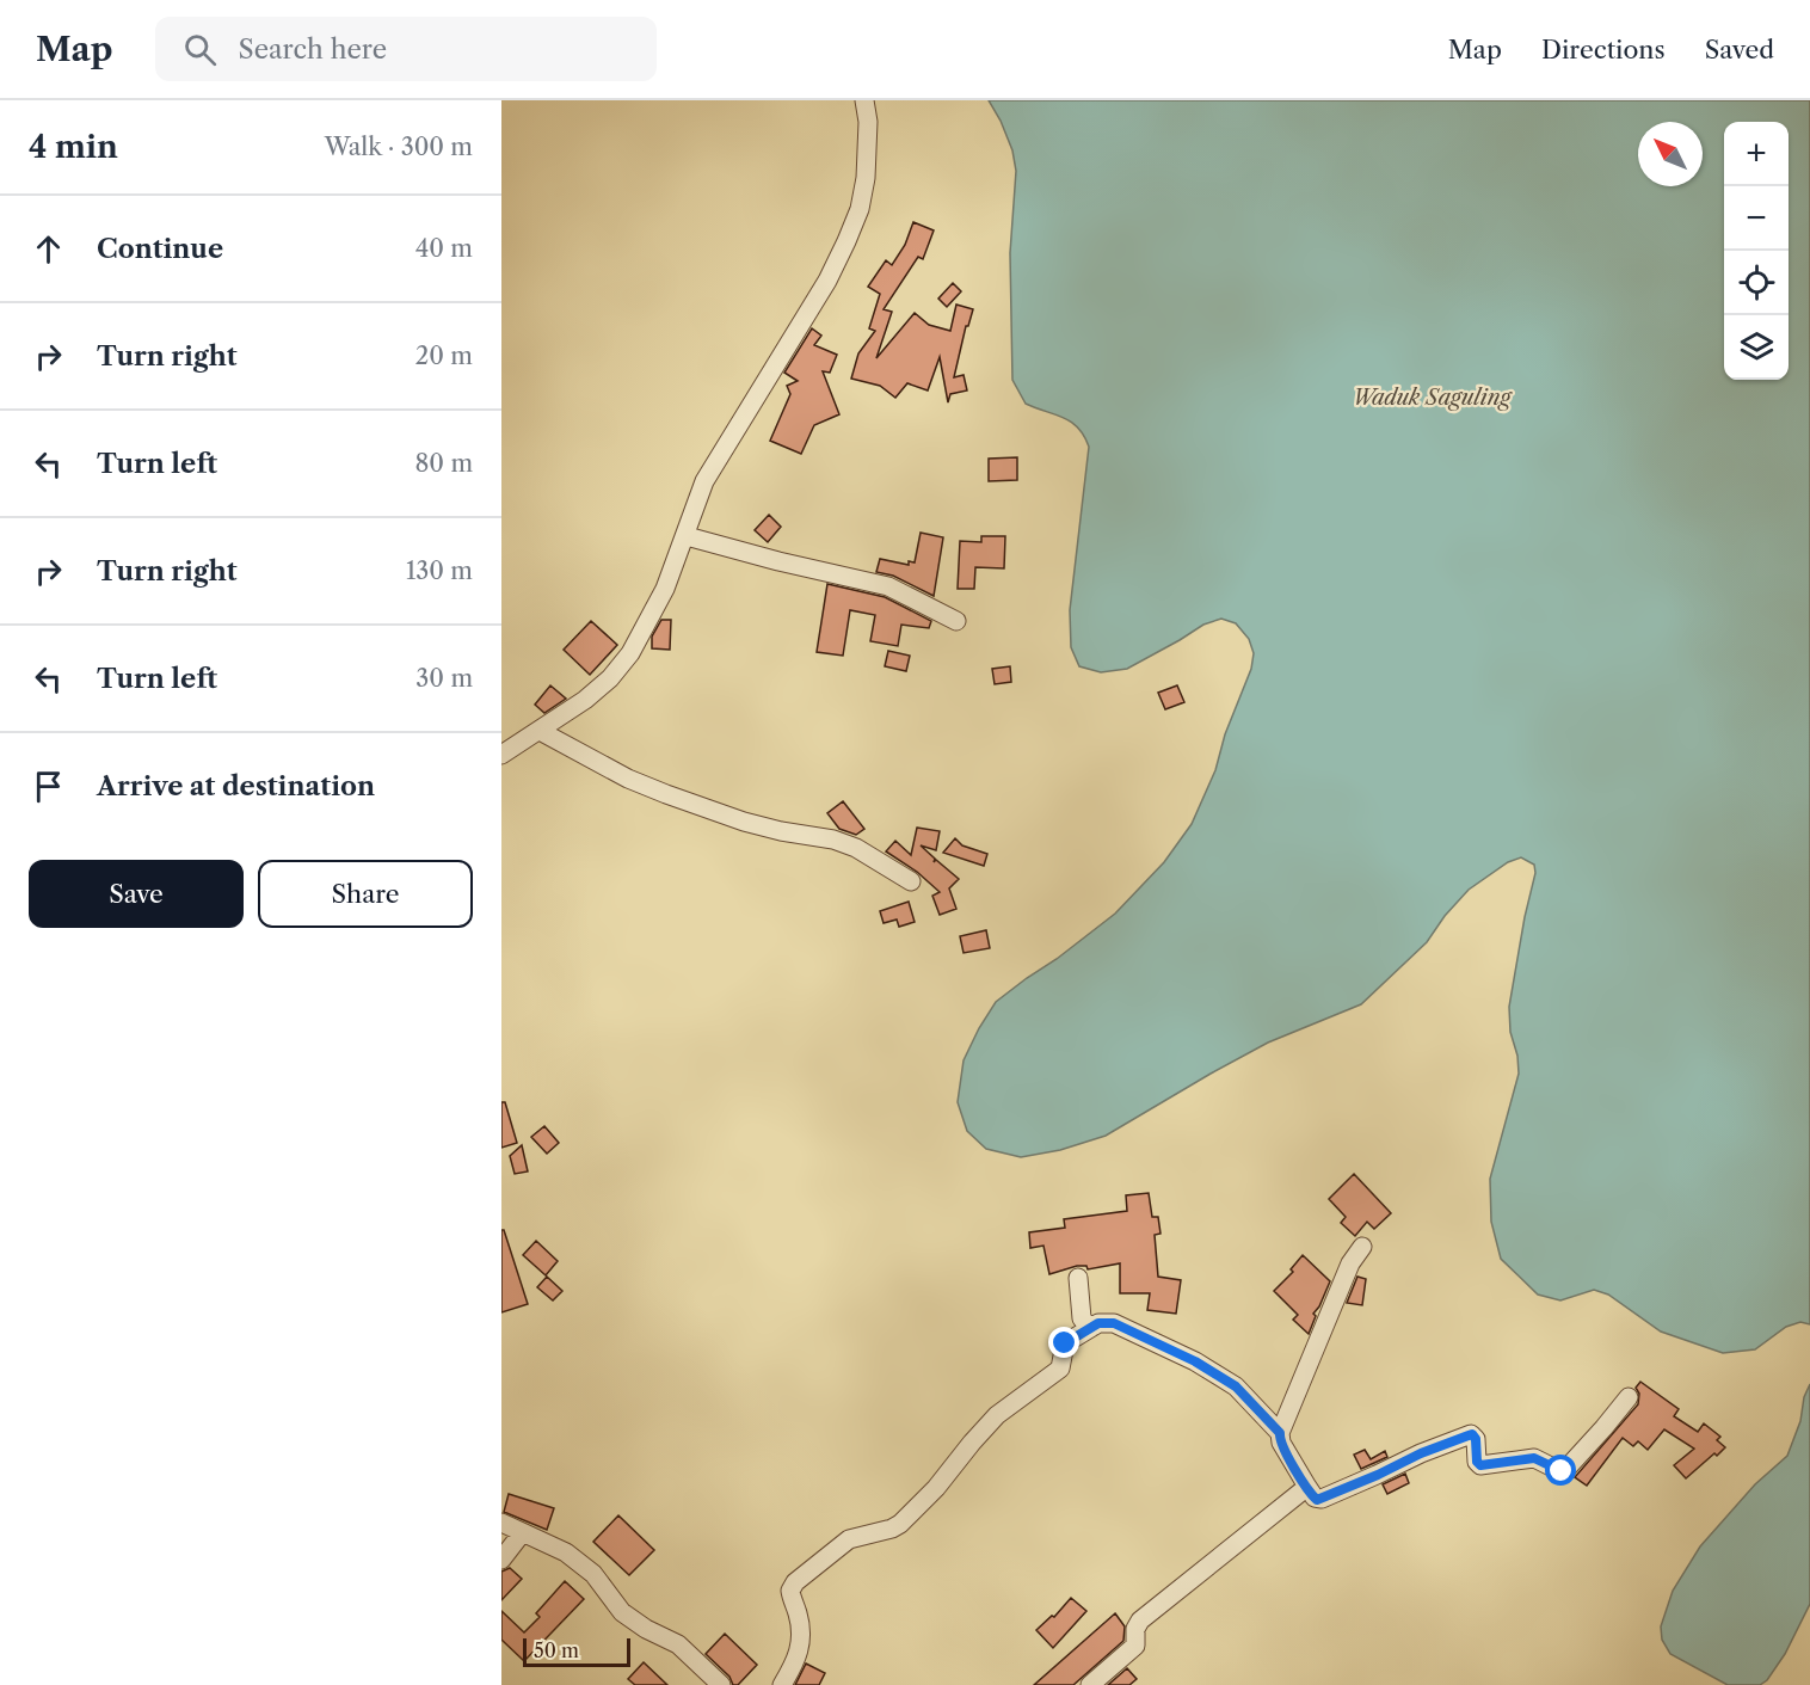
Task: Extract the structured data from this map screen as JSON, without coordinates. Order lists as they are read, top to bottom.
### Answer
{
  "water": ["Waduk Saguling"],
  "scale_bar": "50 m",
  "north": "top left",
  "page": {
    "header": "Map",
    "search": "Search here",
    "nav": ["Map", "Directions", "Saved"],
    "heading": ["4 min", "Walk · 300 m"],
    "map_buttons": ["+", "−"],
    "list": [
      ["Continue", "40 m"],
      ["Turn right", "20 m"],
      ["Turn left", "80 m"],
      ["Turn right", "130 m"],
      ["Turn left", "30 m"],
      "Arrive at destination"
    ],
    "buttons": ["Save", "Share"],
    "scale": "50 m"
  }
}
